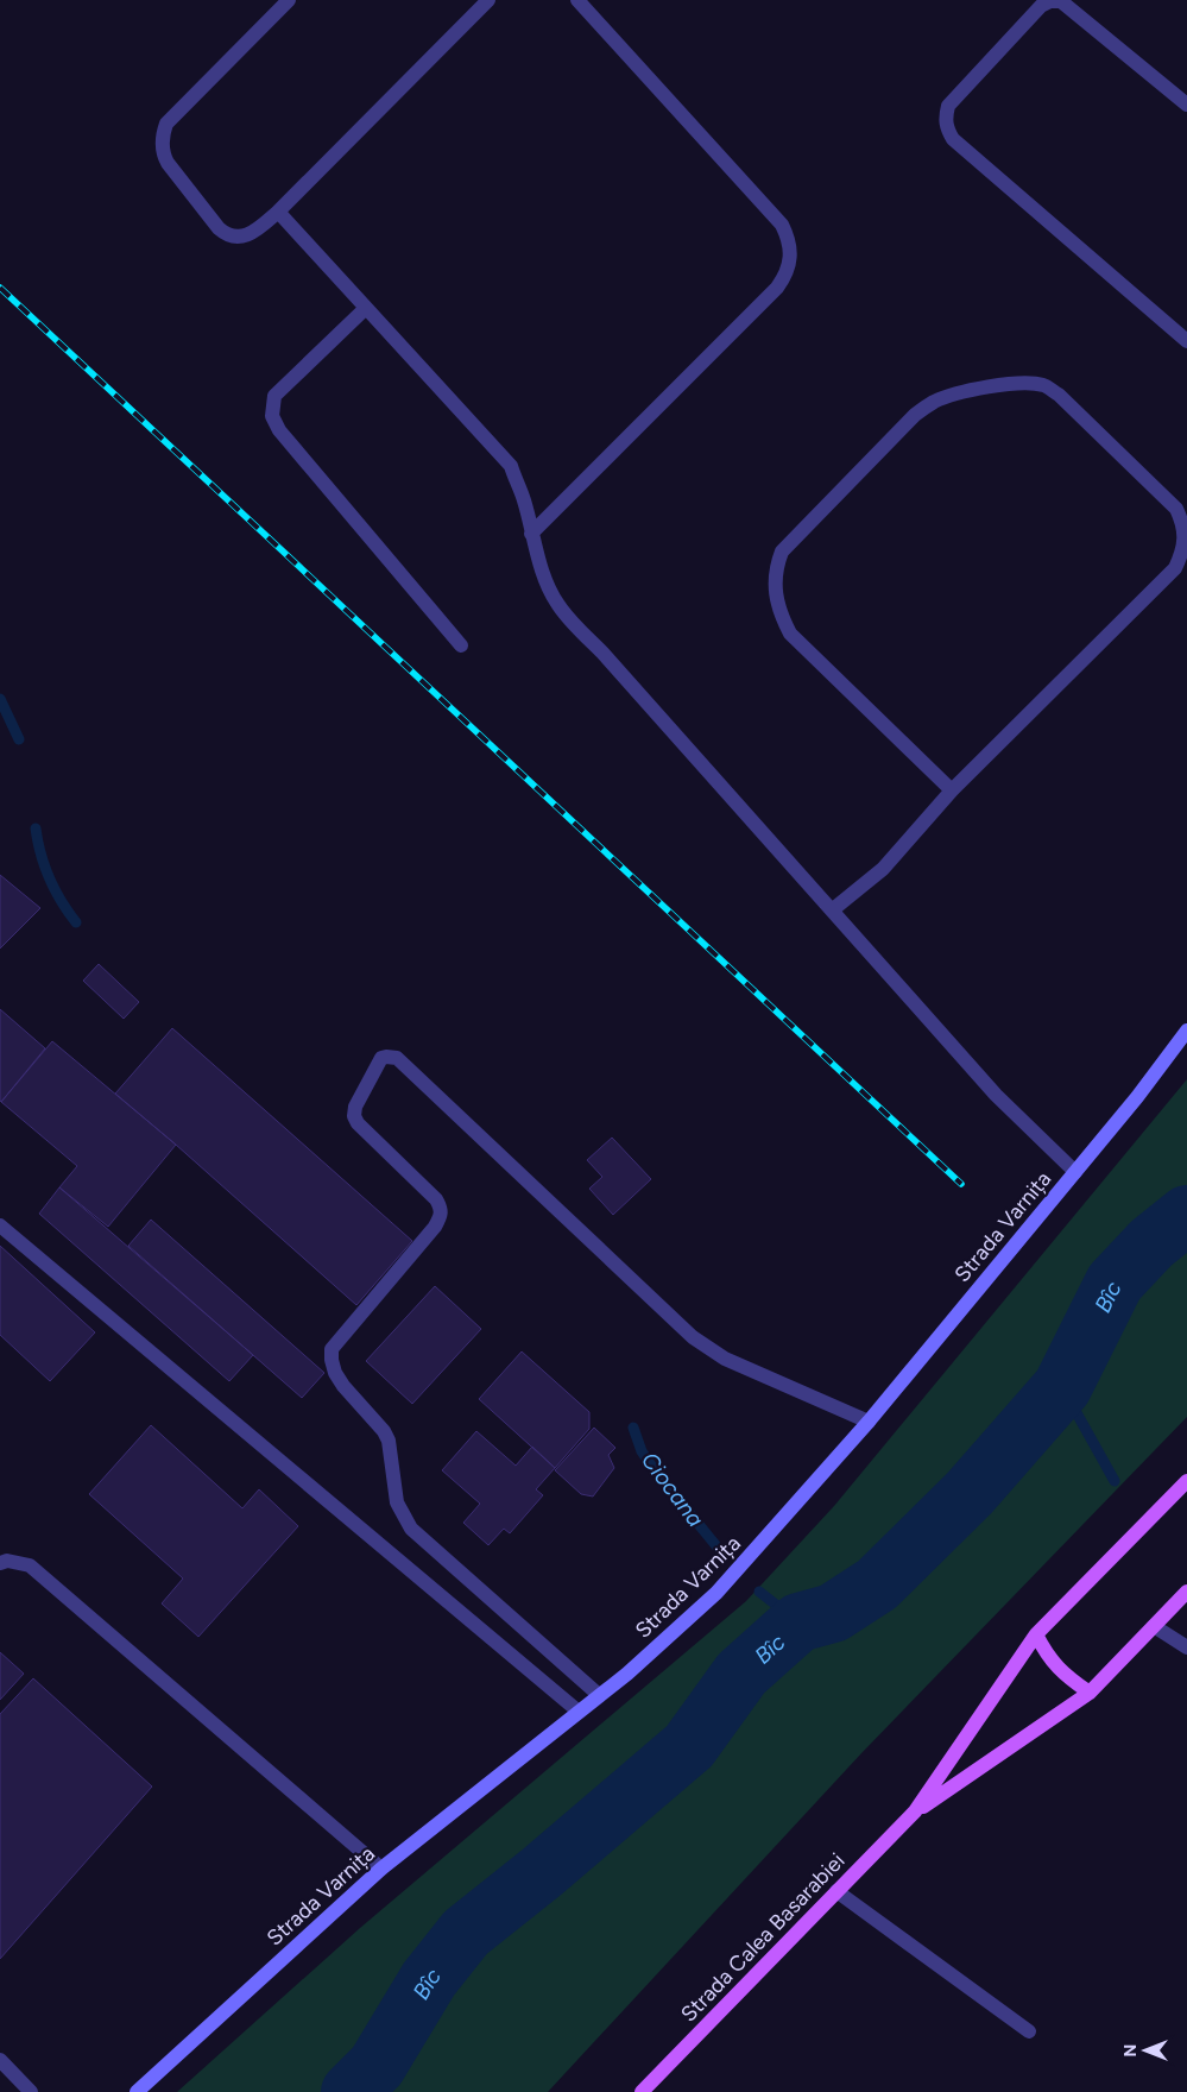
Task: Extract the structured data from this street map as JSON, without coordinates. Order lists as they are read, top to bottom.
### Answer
{
  "streets": {
    "main road": ["Strada Calea Basarabiei"],
    "street": ["Strada Varnița"]
  },
  "water": ["Bîc", "Ciocana"],
  "north": "left"
}
